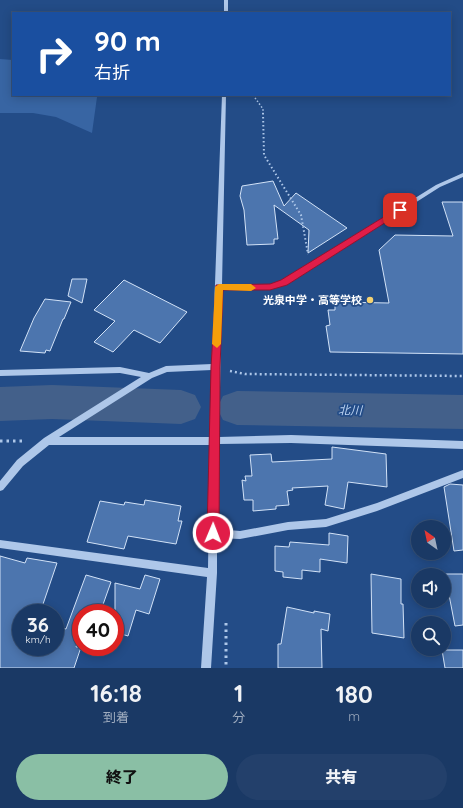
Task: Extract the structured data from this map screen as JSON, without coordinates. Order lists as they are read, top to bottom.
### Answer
{
  "water": ["北川"],
  "places": ["光泉中学・高等学校"],
  "north": "top left",
  "page": {
    "turn": ["90 m", "右折"],
    "speed": "36 km/h",
    "limit": "40",
    "eta": [
      "16:18",
      "到着",
      "1",
      "分",
      "180",
      "m"
    ],
    "buttons": ["終了", "共有"]
  }
}
